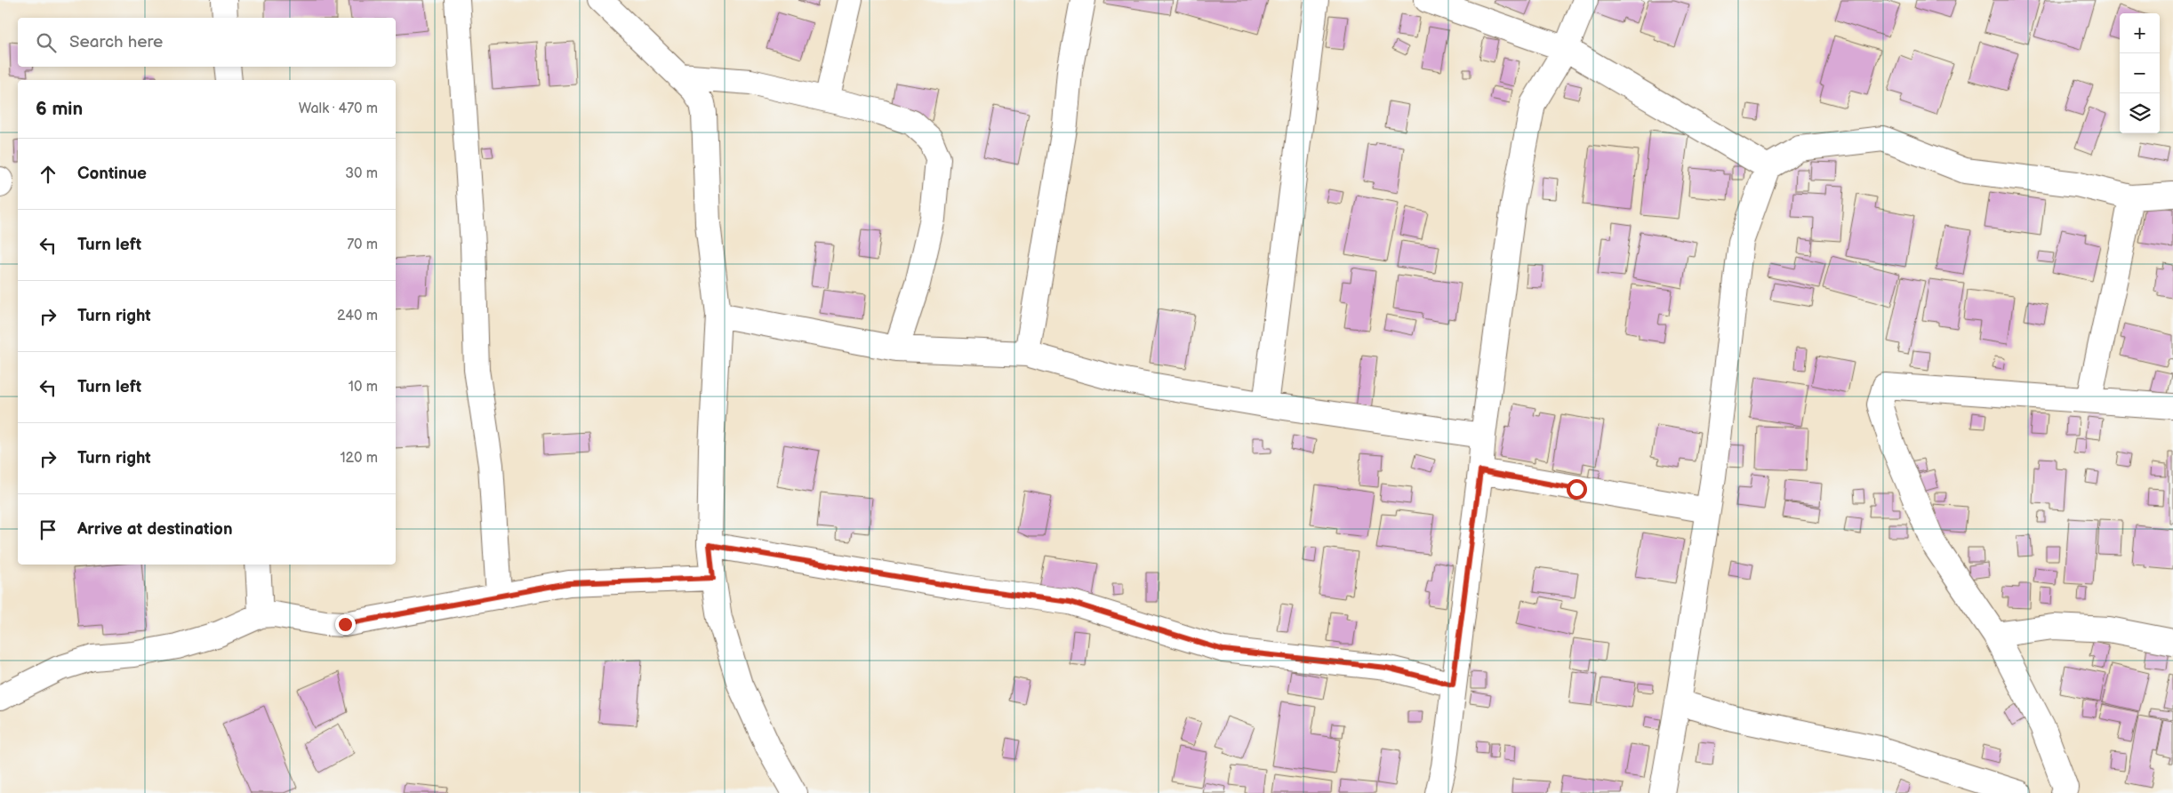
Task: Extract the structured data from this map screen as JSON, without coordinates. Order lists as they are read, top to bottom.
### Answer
{
  "page": {
    "map_buttons": ["+", "−"],
    "search": "Search here",
    "heading": ["6 min", "Walk · 470 m"],
    "list": [
      ["Continue", "30 m"],
      ["Turn left", "70 m"],
      ["Turn right", "240 m"],
      ["Turn left", "10 m"],
      ["Turn right", "120 m"],
      "Arrive at destination"
    ]
  }
}
